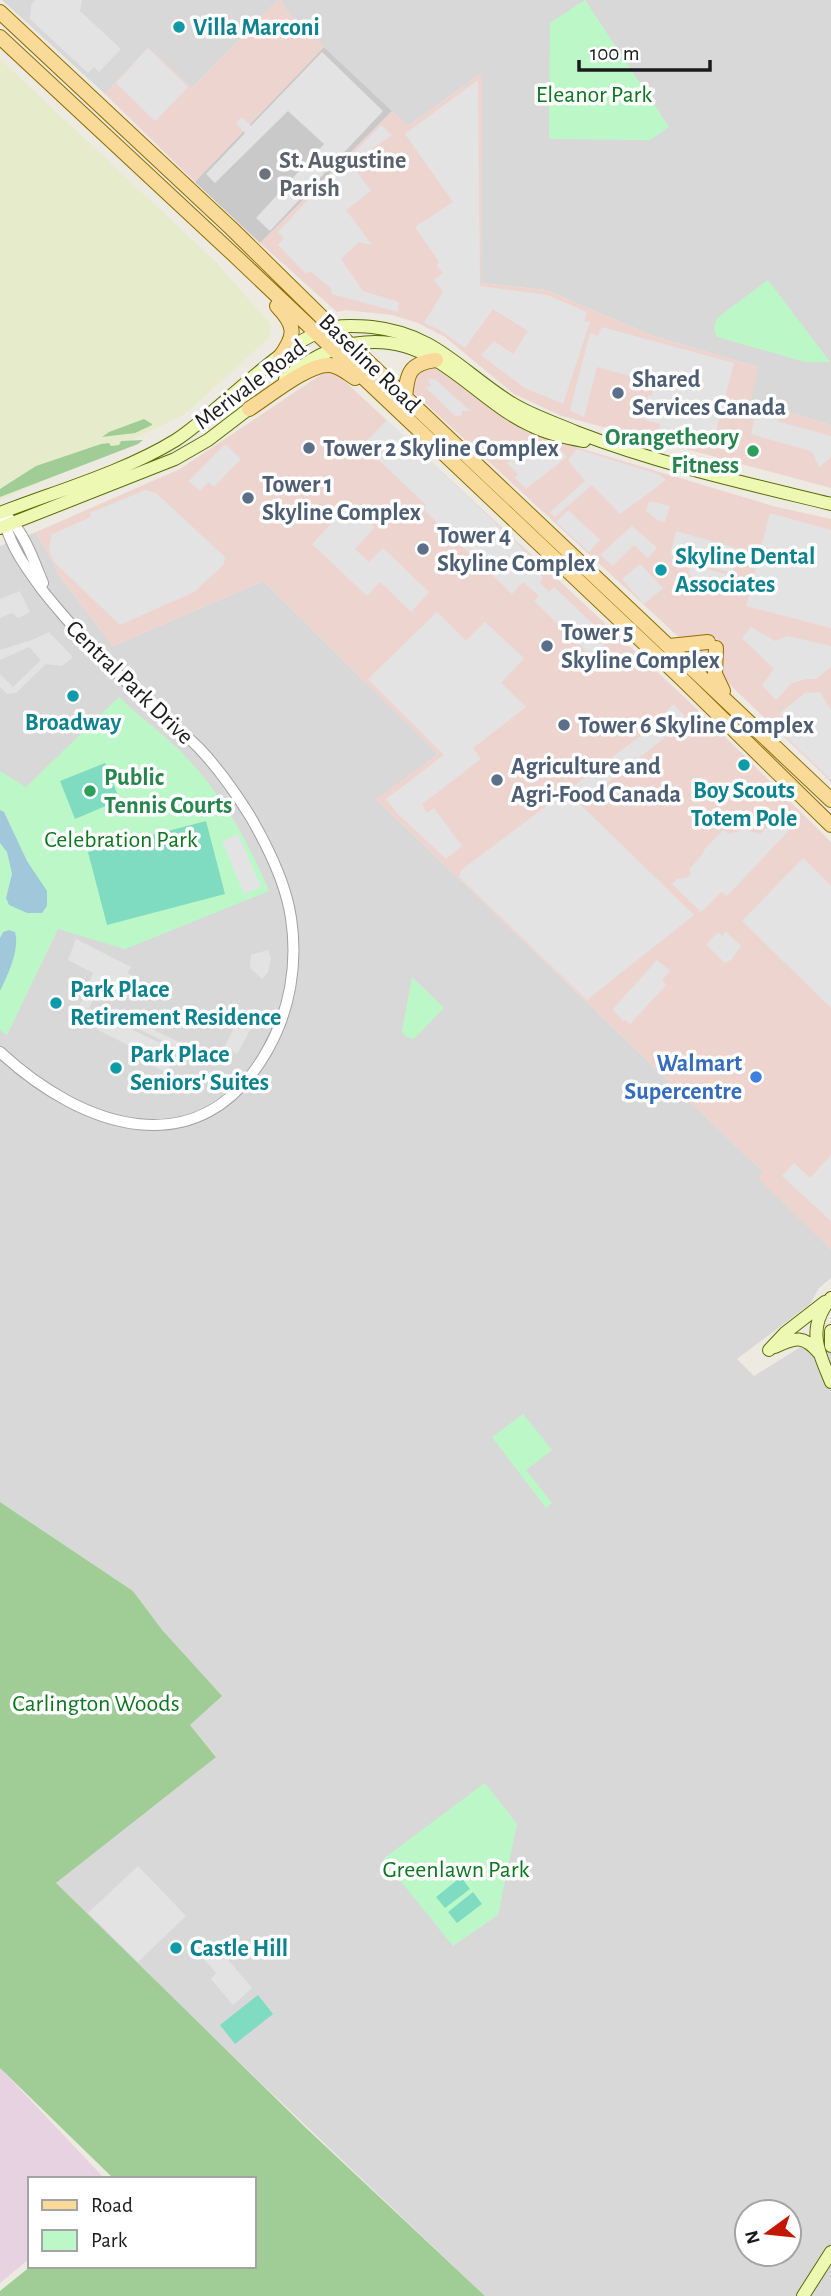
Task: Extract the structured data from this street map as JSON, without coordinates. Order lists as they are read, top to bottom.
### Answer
{
  "streets": {
    "main road": ["Baseline Road", "Merivale Road"],
    "street": ["Central Park Drive"]
  },
  "crossings": [
    ["Baseline Road", "Merivale Road"],
    ["Merivale Road", "Central Park Drive"]
  ],
  "parks": [
    "Eleanor Park",
    "Celebration Park",
    "Carlington Woods",
    "Greenlawn Park"
  ],
  "places": [
    "Villa Marconi",
    "St. Augustine Parish",
    "Shared Services Canada",
    "Tower 2 Skyline Complex",
    "Orangetheory Fitness",
    "Tower 1 Skyline Complex",
    "Tower 4 Skyline Complex",
    "Skyline Dental Associates",
    "Tower 5 Skyline Complex",
    "Broadway",
    "Tower 6 Skyline Complex",
    "Boy Scouts Totem Pole",
    "Agriculture and Agri-Food Canada",
    "Public Tennis Courts",
    "Park Place Retirement Residence",
    "Park Place Seniors' Suites",
    "Walmart Supercentre",
    "Castle Hill"
  ],
  "legend": ["Road", "Park"],
  "scale_bar": "100 m",
  "north": "left"
}
